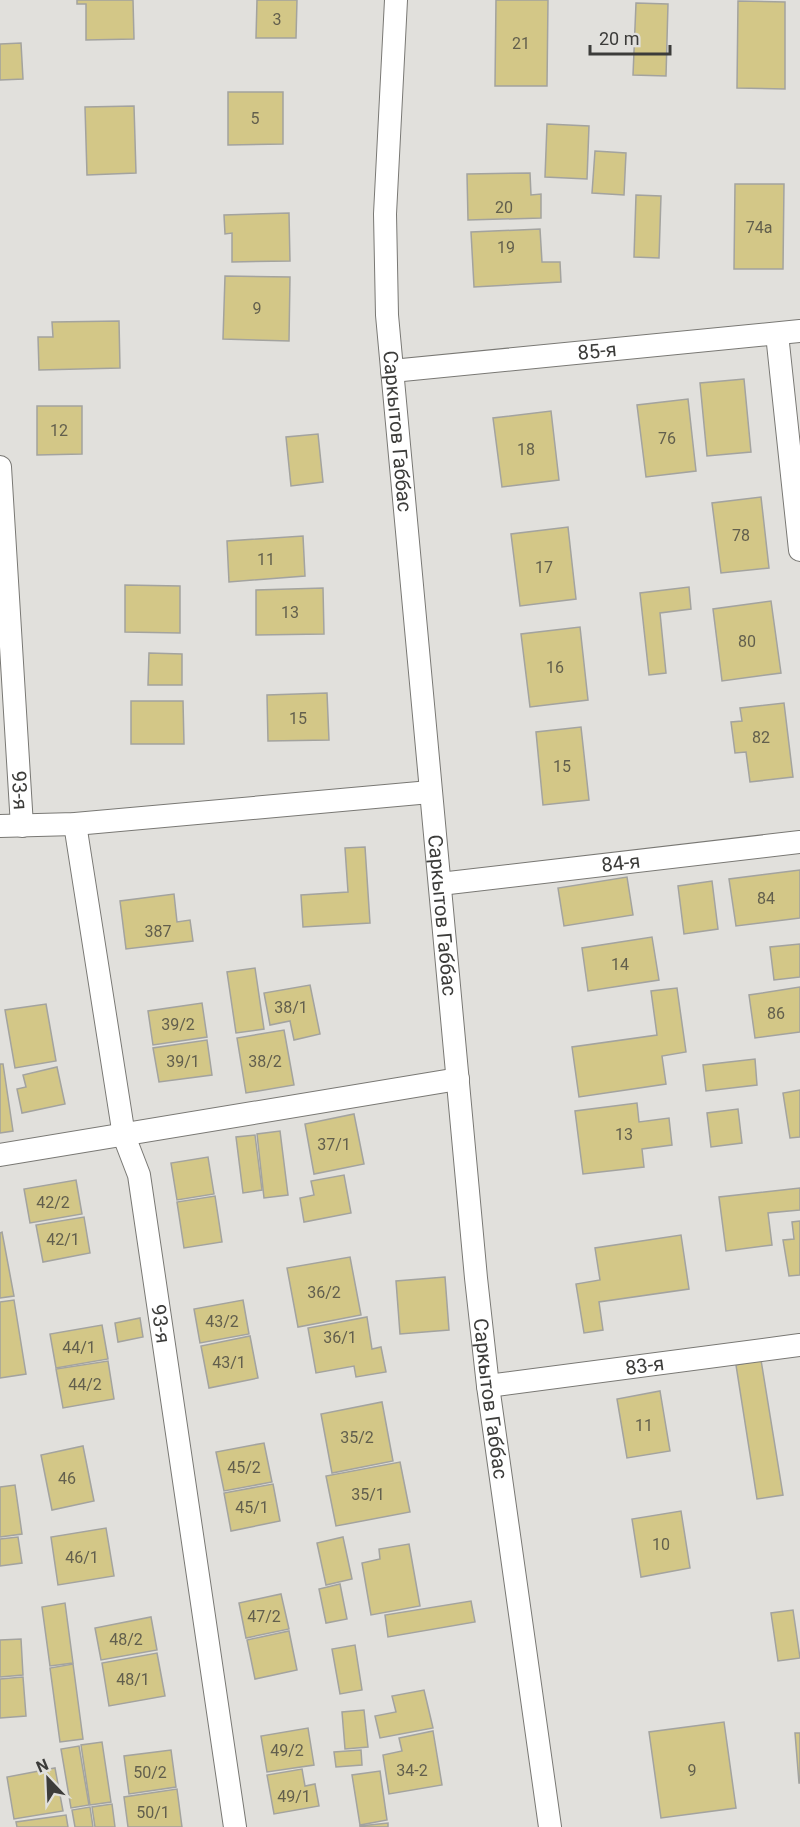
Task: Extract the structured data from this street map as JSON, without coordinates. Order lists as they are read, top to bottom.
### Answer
{
  "streets": {
    "street": [
      "85-я",
      "Саркытов Габбас",
      "93-я",
      "84-я",
      "83-я"
    ]
  },
  "crossings": [
    ["85-я", "Саркытов Габбас"],
    ["Саркытов Габбас", "84-я"],
    ["Саркытов Габбас", "83-я"]
  ],
  "house_numbers": [
    "3",
    "21",
    "5",
    "20",
    "74а",
    "19",
    "9",
    "12",
    "76",
    "18",
    "78",
    "11",
    "17",
    "13",
    "80",
    "16",
    "15",
    "82",
    "15",
    "84",
    "387",
    "14",
    "38/1",
    "86",
    "39/2",
    "39/1",
    "38/2",
    "13",
    "37/1",
    "42/2",
    "42/1",
    "36/2",
    "43/2",
    "36/1",
    "44/1",
    "43/1",
    "44/2",
    "11",
    "35/2",
    "45/2",
    "46",
    "35/1",
    "45/1",
    "10",
    "46/1",
    "47/2",
    "48/2",
    "48/1",
    "49/2",
    "34-2",
    "9",
    "50/2",
    "49/1",
    "50/1"
  ],
  "scale_bar": "20 m",
  "north": "top left"
}
